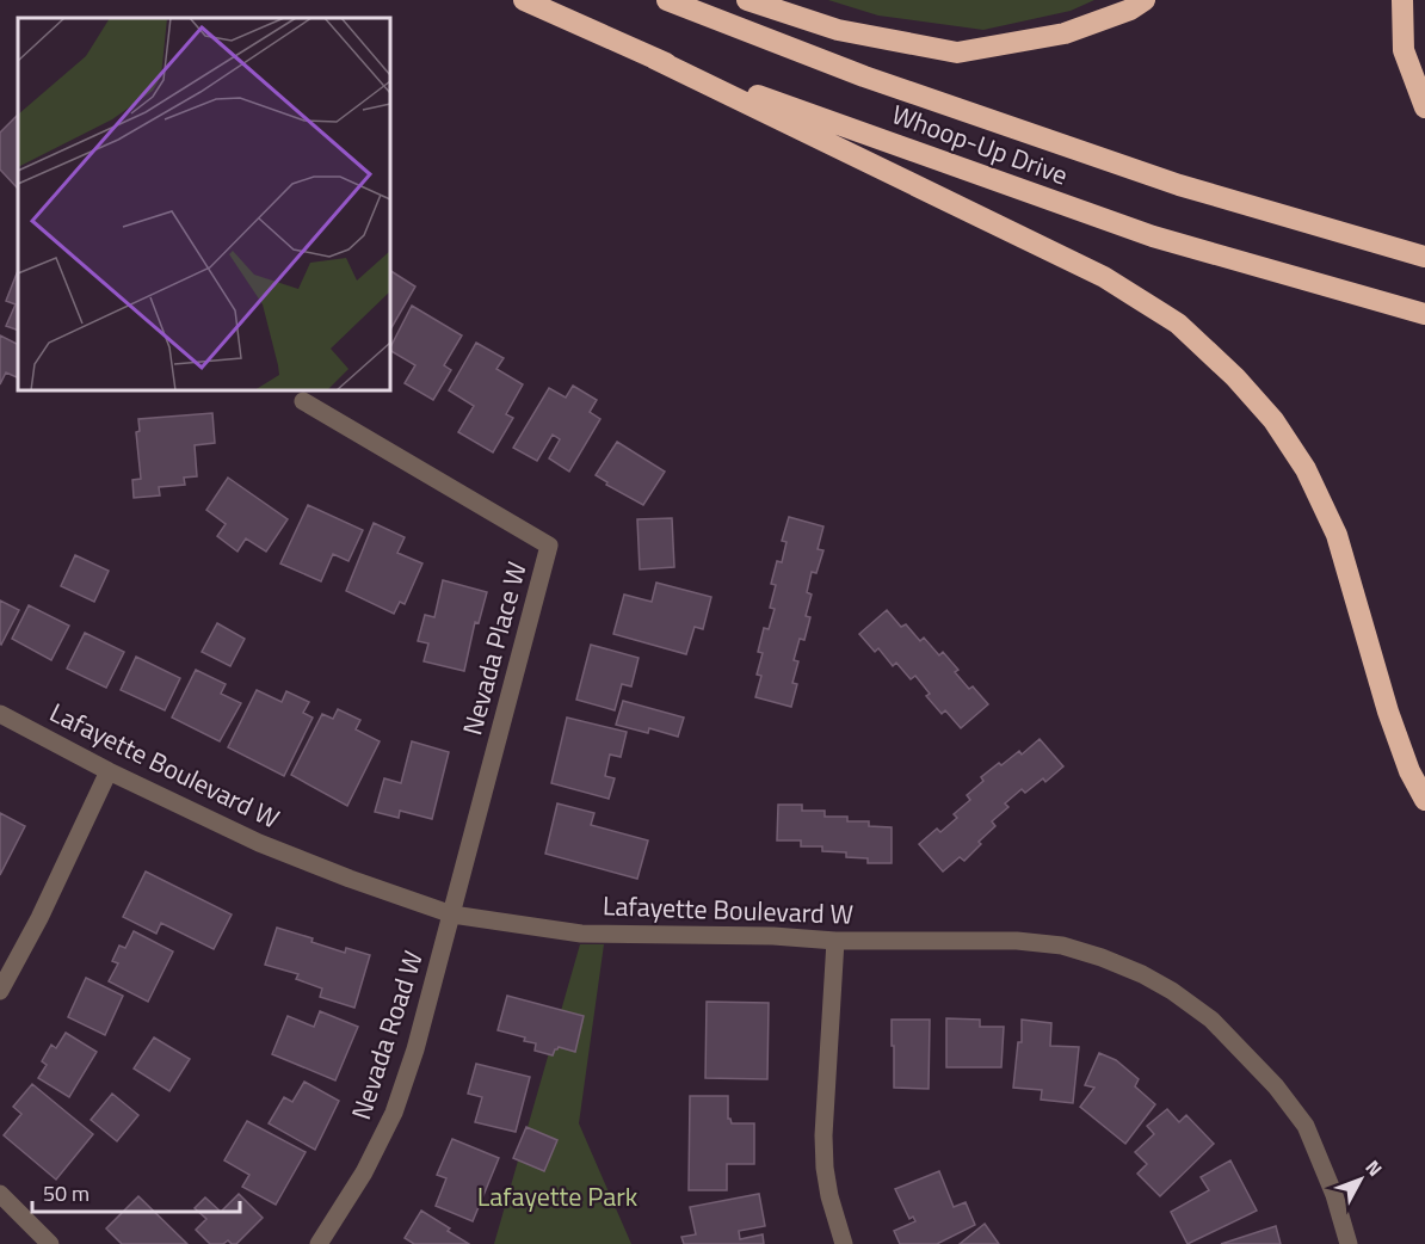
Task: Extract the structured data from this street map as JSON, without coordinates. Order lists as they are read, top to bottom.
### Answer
{
  "streets": {
    "highway": ["Whoop-Up Drive"],
    "street": ["Nevada Place W", "Lafayette Boulevard W", "Nevada Road W"]
  },
  "crossings": [
    ["Nevada Place W", "Lafayette Boulevard W"],
    ["Nevada Place W", "Nevada Road W"],
    ["Lafayette Boulevard W", "Nevada Road W"]
  ],
  "parks": ["Lafayette Park"],
  "scale_bar": "50 m",
  "north": "top right"
}
